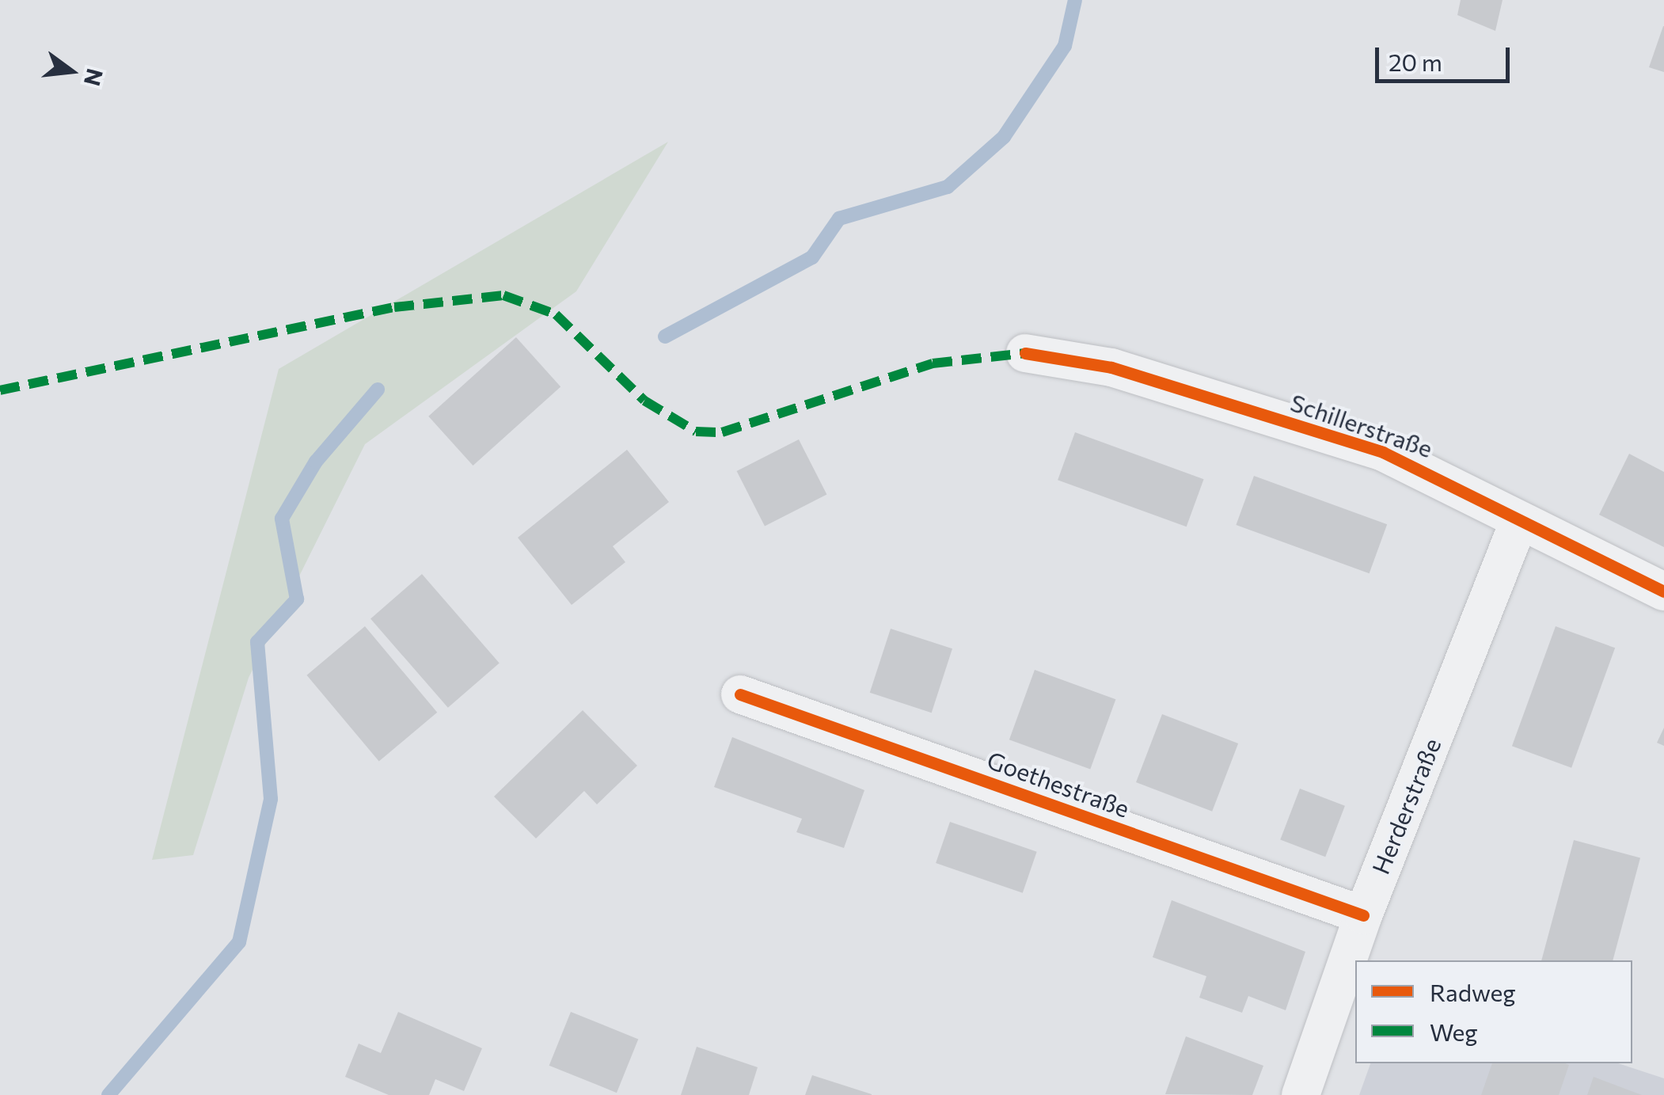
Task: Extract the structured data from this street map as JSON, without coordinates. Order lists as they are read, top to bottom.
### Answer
{
  "streets": {
    "street": ["Schillerstraße", "Goethestraße", "Herderstraße"]
  },
  "crossings": [
    ["Schillerstraße", "Herderstraße"],
    ["Goethestraße", "Herderstraße"]
  ],
  "legend": ["Radweg", "Weg"],
  "scale_bar": "20 m",
  "north": "right"
}
